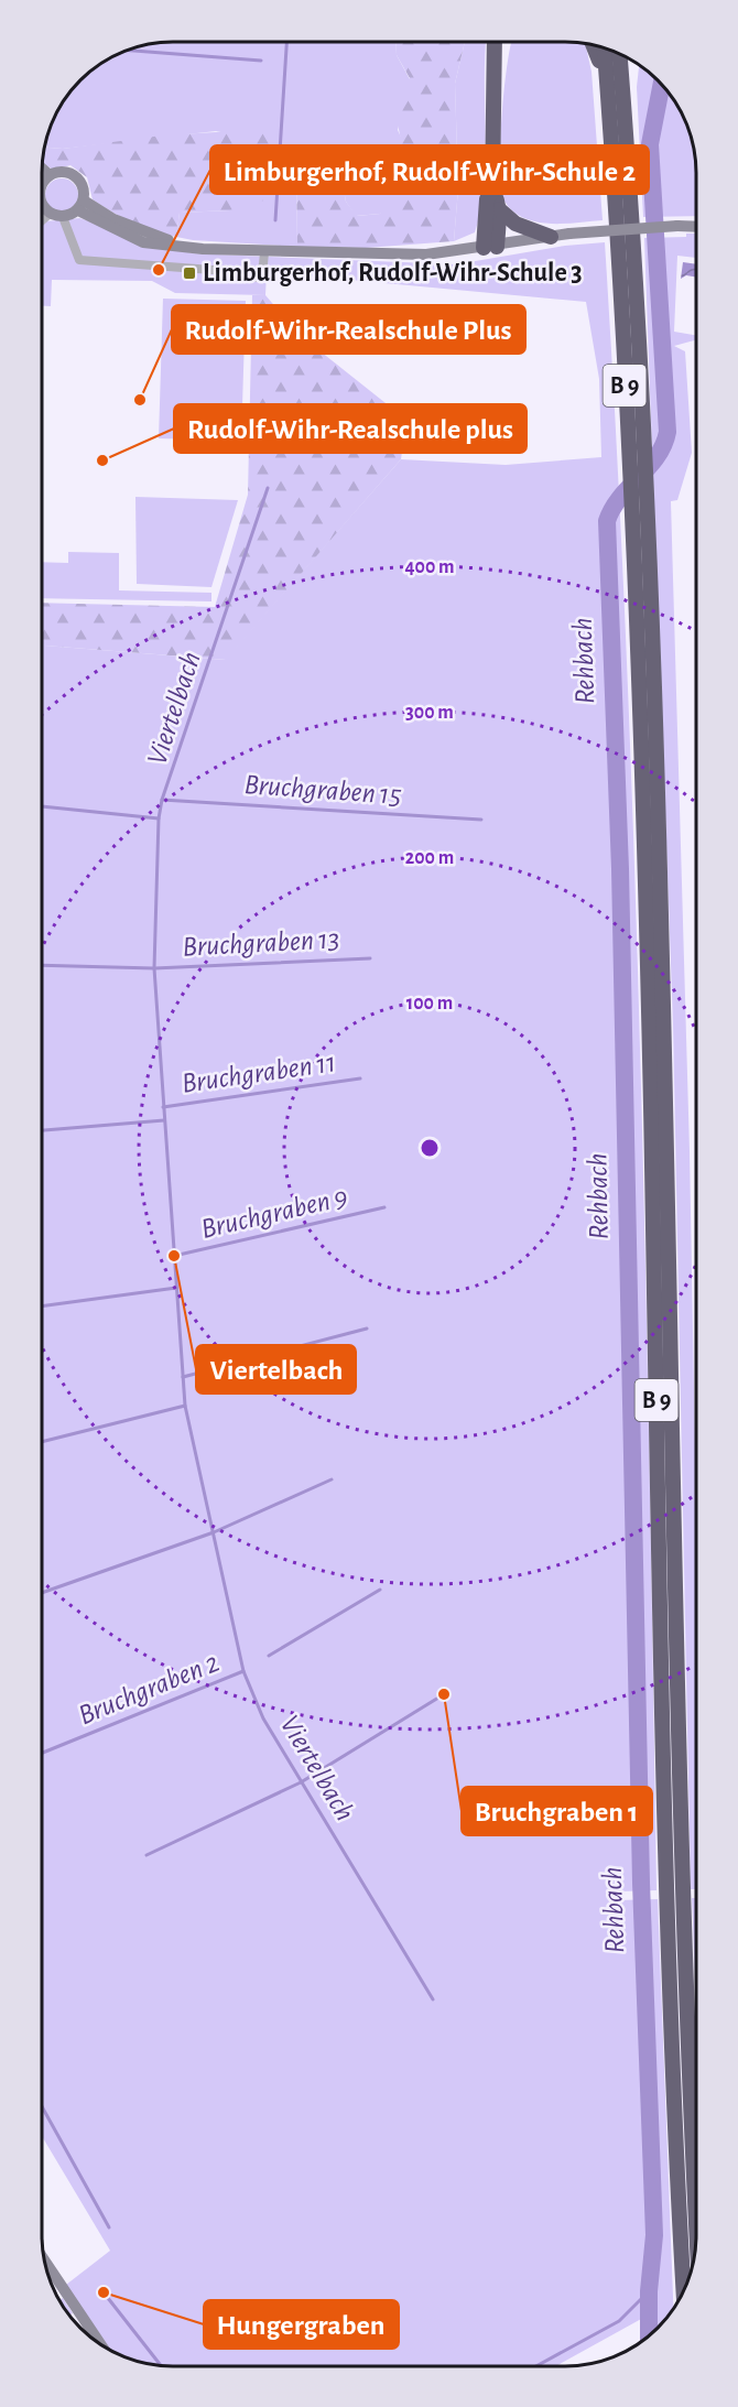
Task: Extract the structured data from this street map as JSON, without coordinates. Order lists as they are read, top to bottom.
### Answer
{
  "streets": {
    "highway": ["B 9"]
  },
  "water": [
    "Rehbach",
    "Viertelbach",
    "Bruchgraben 15",
    "Bruchgraben 13",
    "Bruchgraben 11",
    "Bruchgraben 9",
    "Bruchgraben 2"
  ],
  "places": {
    "other": [
      "Limburgerhof, Rudolf-Wihr-Schule 2",
      "Rudolf-Wihr-Realschule Plus",
      "Rudolf-Wihr-Realschule plus",
      "Viertelbach",
      "Bruchgraben 1",
      "Hungergraben"
    ],
    "transit": ["Limburgerhof, Rudolf-Wihr-Schule 3"]
  },
  "rings": [
    "400 m",
    "300 m",
    "200 m",
    "100 m"
  ]
}
